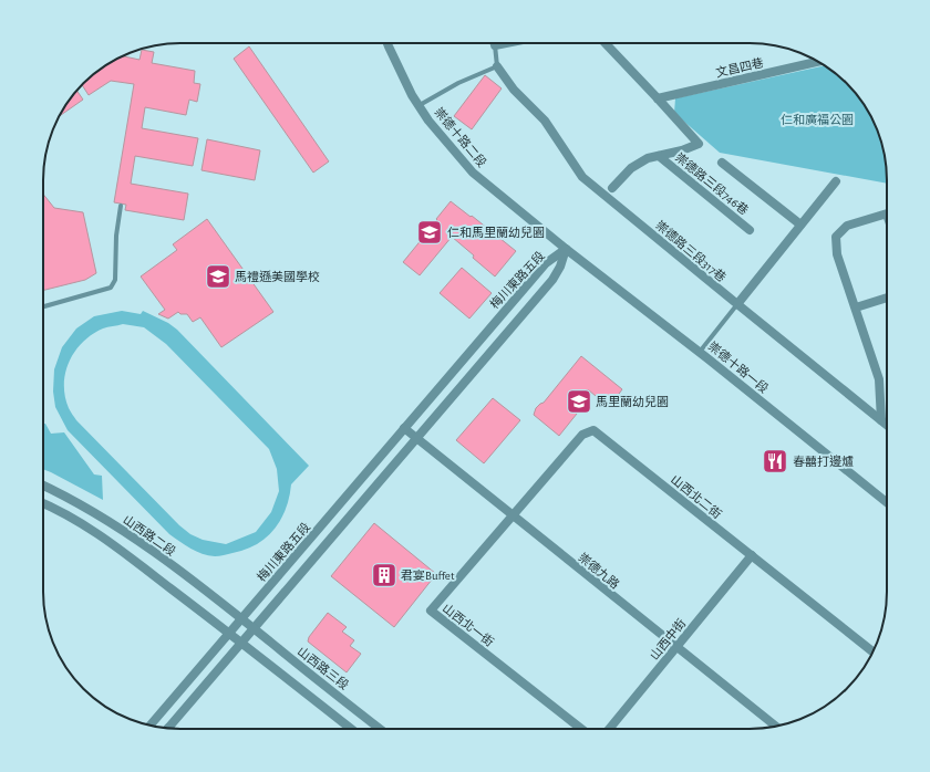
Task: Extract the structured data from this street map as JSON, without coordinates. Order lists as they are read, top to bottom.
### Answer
{
  "streets": {
    "street": [
      "文昌四巷",
      "崇德十路二段",
      "崇德路三段746巷",
      "崇德路三段317巷",
      "梅川東路五段",
      "崇德十路一段",
      "山西北二街",
      "山西路二段",
      "崇德九路",
      "山西北一街",
      "山西中街",
      "山西路三段"
    ]
  },
  "crossings": [
    ["崇德十路二段", "梅川東路五段"],
    ["崇德十路二段", "崇德十路一段"],
    ["梅川東路五段", "崇德十路一段"],
    ["梅川東路五段", "山西路二段"],
    ["梅川東路五段", "崇德九路"],
    ["梅川東路五段", "山西路三段"],
    ["山西北二街", "崇德九路"],
    ["山西北二街", "山西北一街"],
    ["山西北二街", "山西中街"],
    ["山西路二段", "山西路三段"],
    ["崇德九路", "山西北一街"],
    ["崇德九路", "山西中街"]
  ],
  "parks": ["仁和廣福公園"],
  "places": {
    "school or university": ["仁和馬里蘭幼兒園", "馬禮遜美國學校", "馬里蘭幼兒園"],
    "restaurant": ["春囍打邊爐"],
    "building": ["君宴Buffet"]
  }
}
